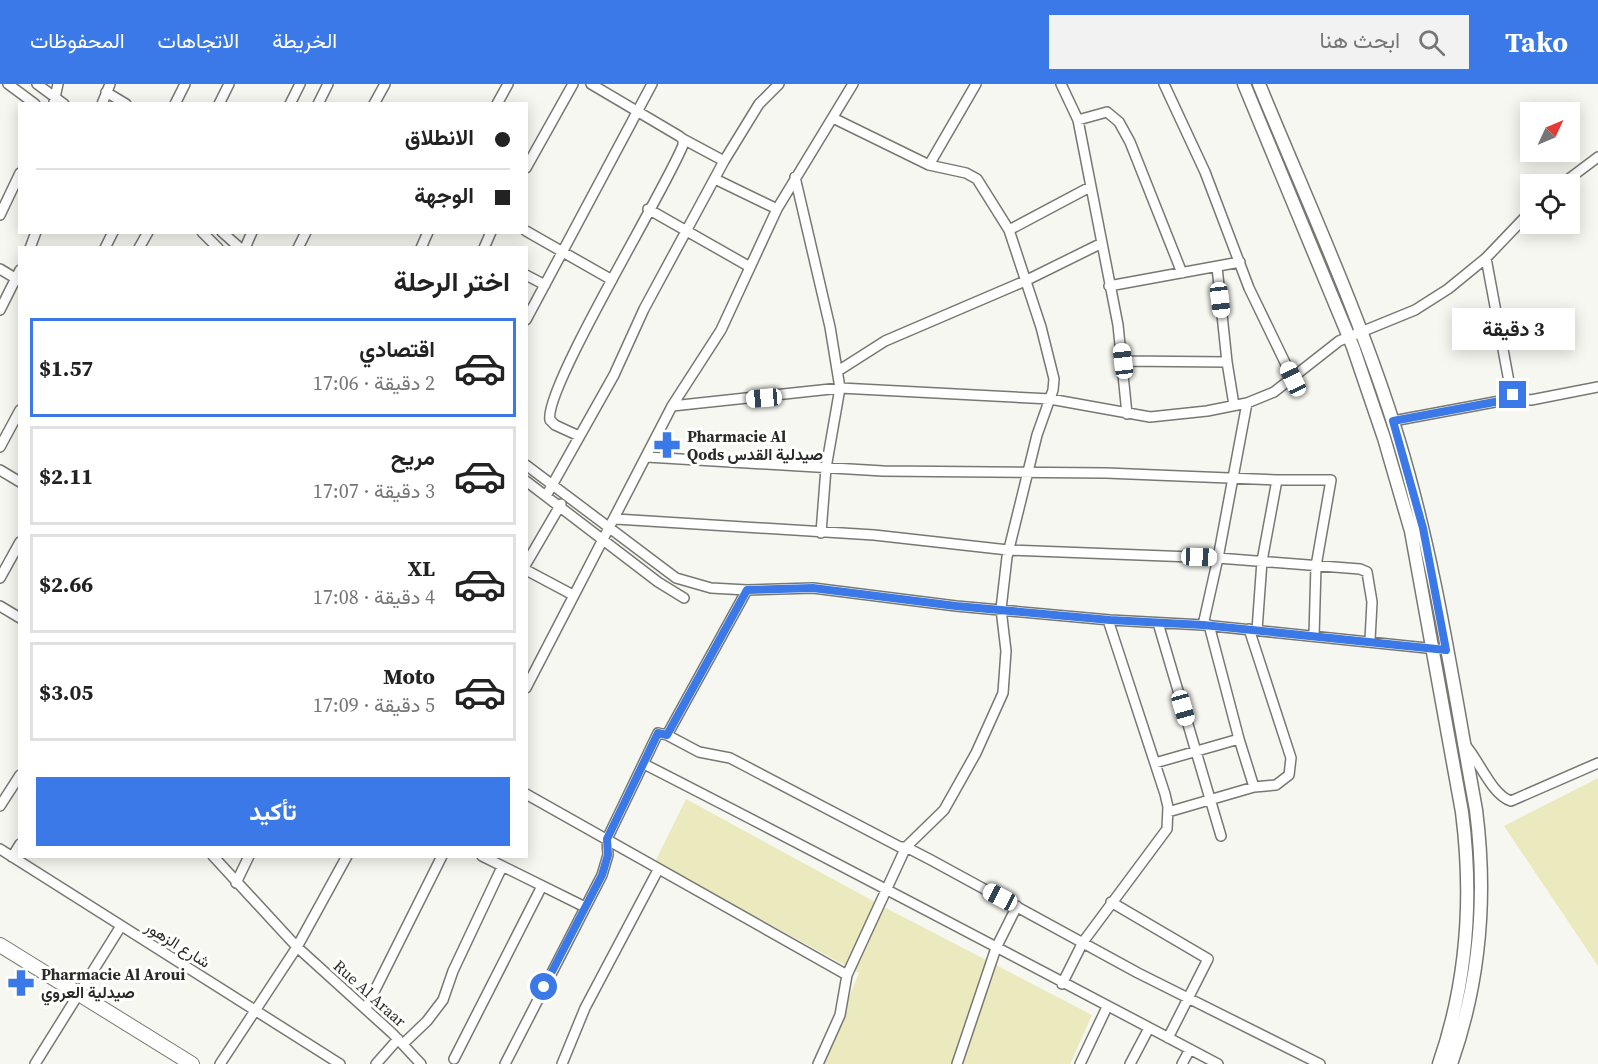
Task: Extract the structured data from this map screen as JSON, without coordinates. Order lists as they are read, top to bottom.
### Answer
{
  "streets": {
    "street": ["شارع الزهور", "Rue Al Araar"]
  },
  "places": {
    "pharmacy": ["Pharmacie Al Qods صيدلية القدس", "Pharmacie Al Aroui صيدلية العروي"]
  },
  "north": "top right",
  "page": {
    "header": "Tako",
    "search": "ابحث هنا",
    "nav": ["الخريطة", "الاتجاهات", "المحفوظات"],
    "banner": ["الانطلاق", "الوجهة"],
    "heading": "اختر الرحلة",
    "bubble": "3 دقيقة",
    "list": [
      {
        "name": "اقتصادي",
        "note": "2 دقيقة · 17:06",
        "value": "$1.57"
      },
      {
        "name": "مريح",
        "note": "3 دقيقة · 17:07",
        "value": "$2.11"
      },
      {
        "name": "XL",
        "note": "4 دقيقة · 17:08",
        "value": "$2.66"
      },
      {
        "name": "Moto",
        "note": "5 دقيقة · 17:09",
        "value": "$3.05"
      }
    ],
    "buttons": "تأكيد"
  }
}
